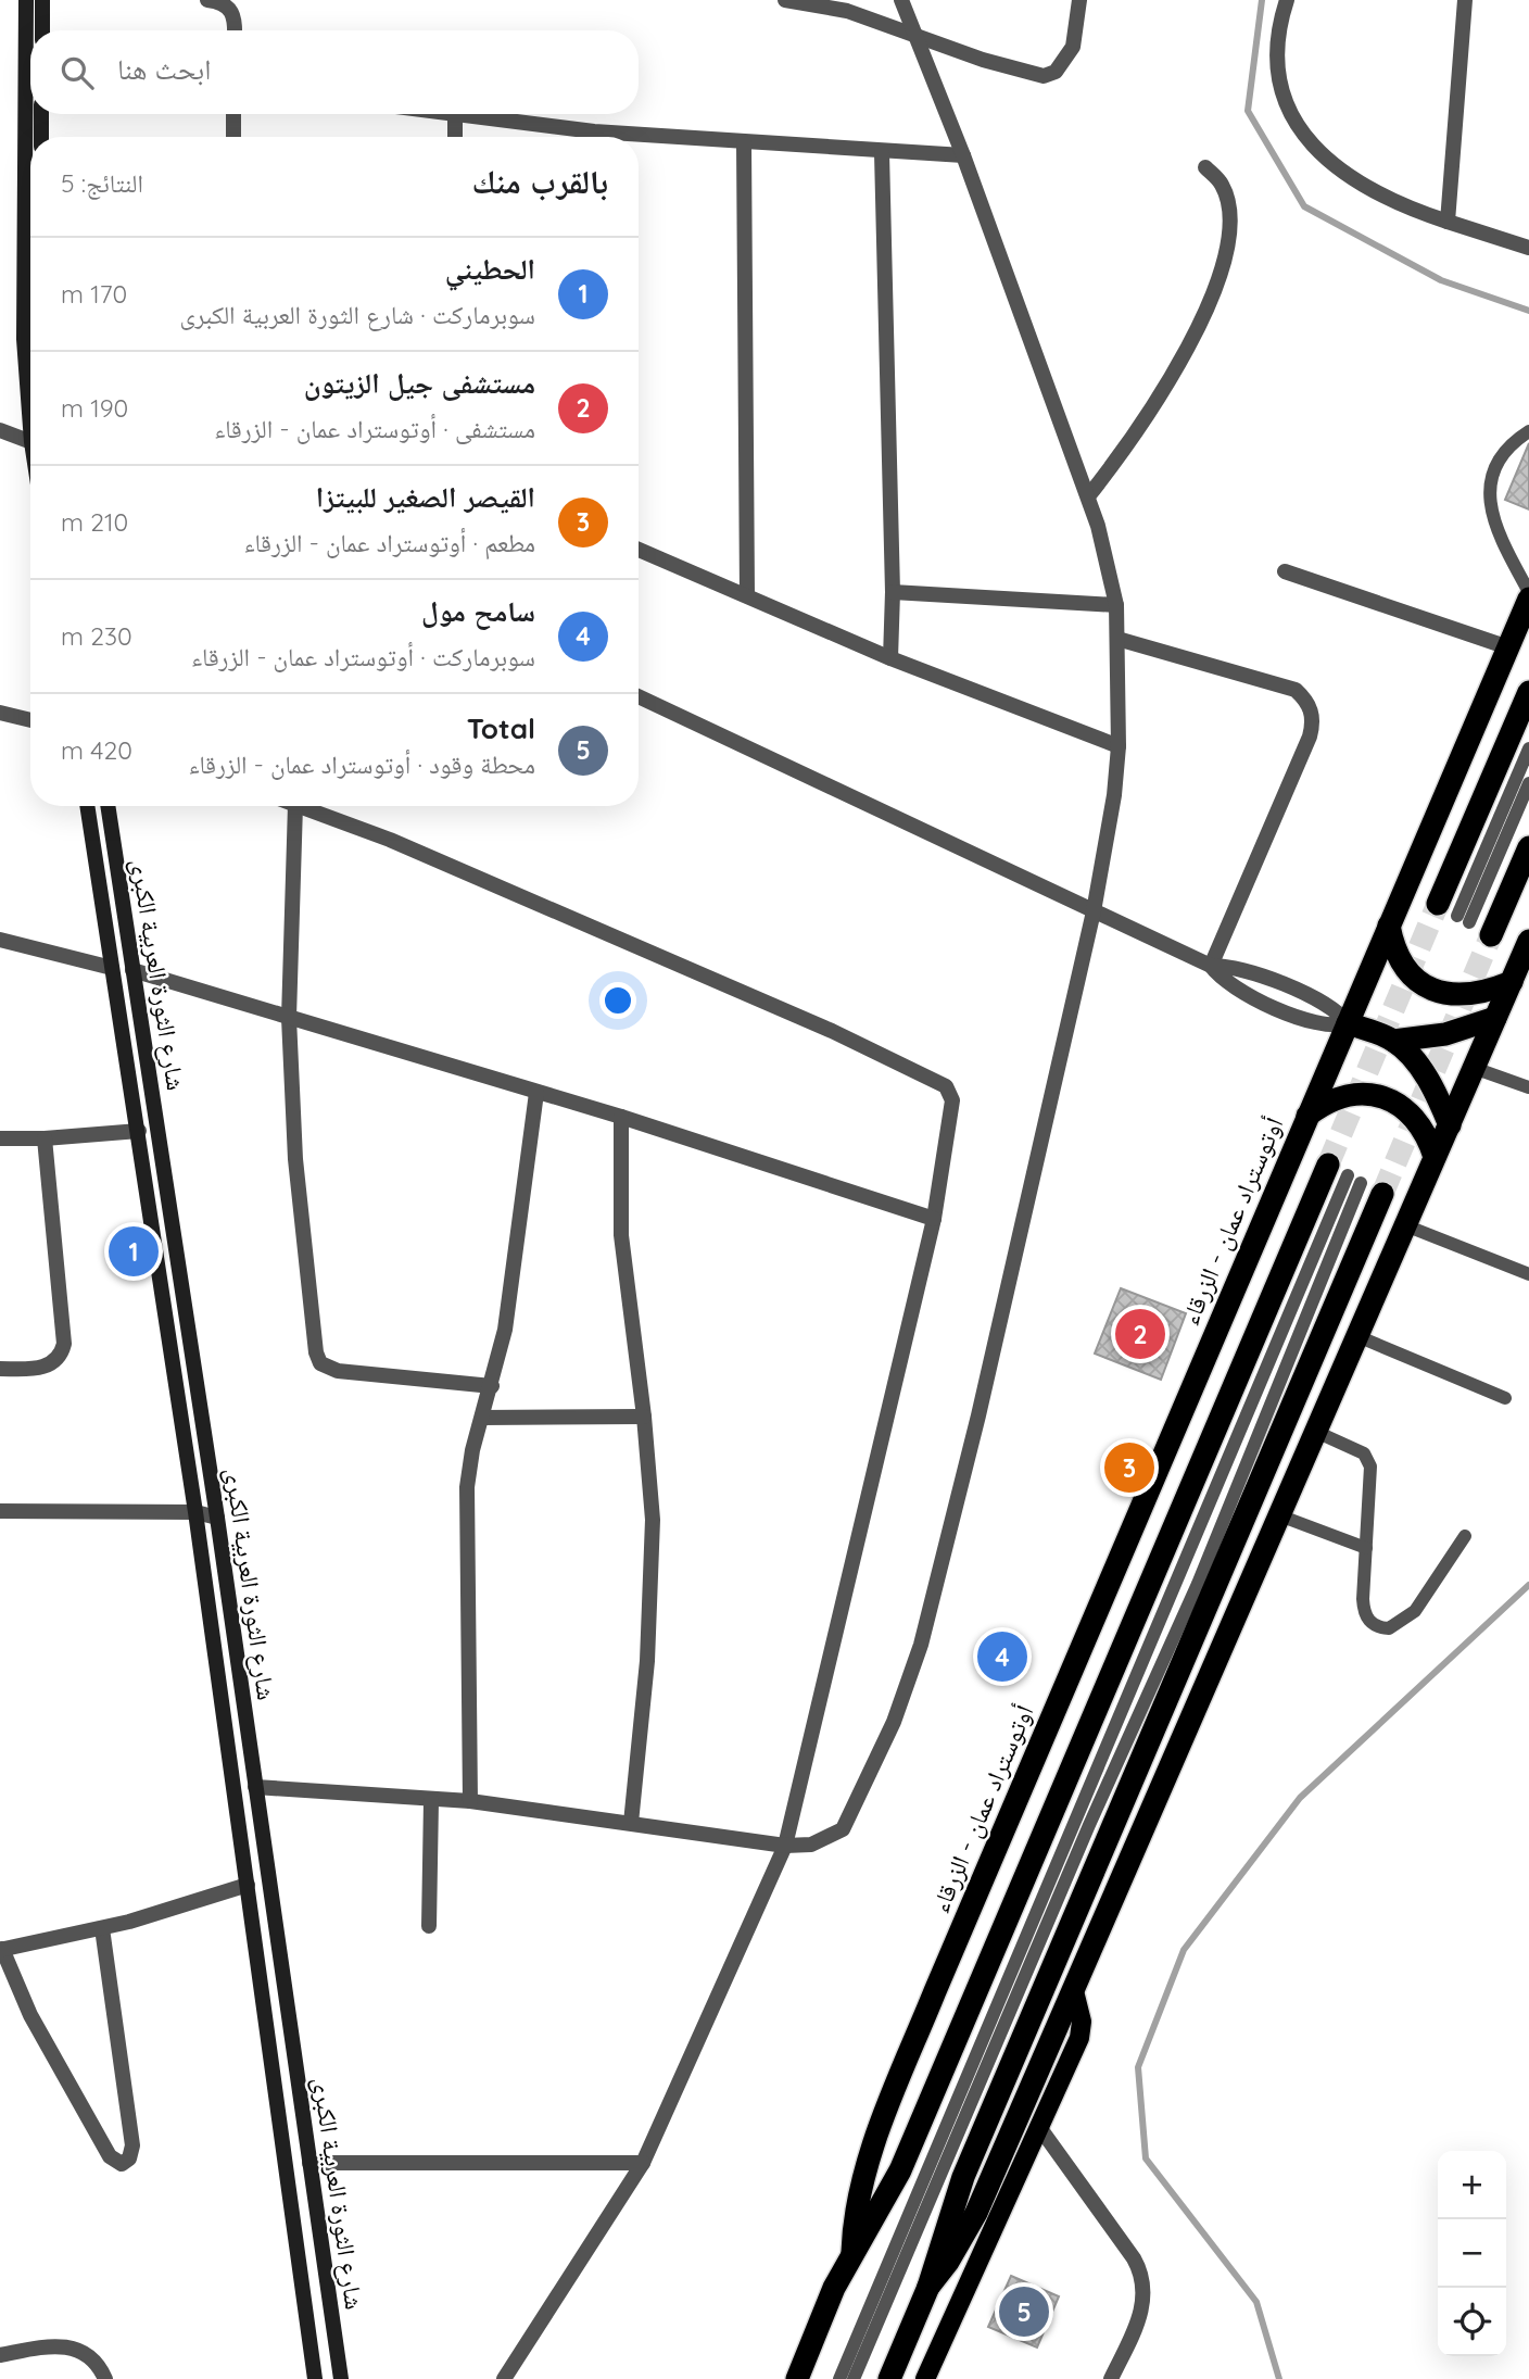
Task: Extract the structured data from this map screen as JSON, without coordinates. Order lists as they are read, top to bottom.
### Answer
{
  "streets": {
    "highway": ["أوتوستراد عمان - الزرقاء"],
    "main road": ["شارع الثورة العربية الكبرى"]
  },
  "page": {
    "search": "ابحث هنا",
    "heading": ["بالقرب منك", "النتائج: 5"],
    "list": [
      {
        "mark": "1",
        "name": "الحطيني",
        "note": "سوبرماركت · شارع الثورة العربية الكبرى",
        "value": "170 m"
      },
      {
        "mark": "2",
        "name": "مستشفى جيل الزيتون",
        "note": "مستشفى · أوتوستراد عمان - الزرقاء",
        "value": "190 m"
      },
      {
        "mark": "3",
        "name": "القيصر الصغير للبيتزا",
        "note": "مطعم · أوتوستراد عمان - الزرقاء",
        "value": "210 m"
      },
      {
        "mark": "4",
        "name": "سامح مول",
        "note": "سوبرماركت · أوتوستراد عمان - الزرقاء",
        "value": "230 m"
      },
      {
        "mark": "5",
        "name": "Total",
        "note": "محطة وقود · أوتوستراد عمان - الزرقاء",
        "value": "420 m"
      }
    ],
    "pins": [
      "1",
      "2",
      "3",
      "4",
      "5"
    ],
    "map_buttons": ["+", "−"]
  }
}
